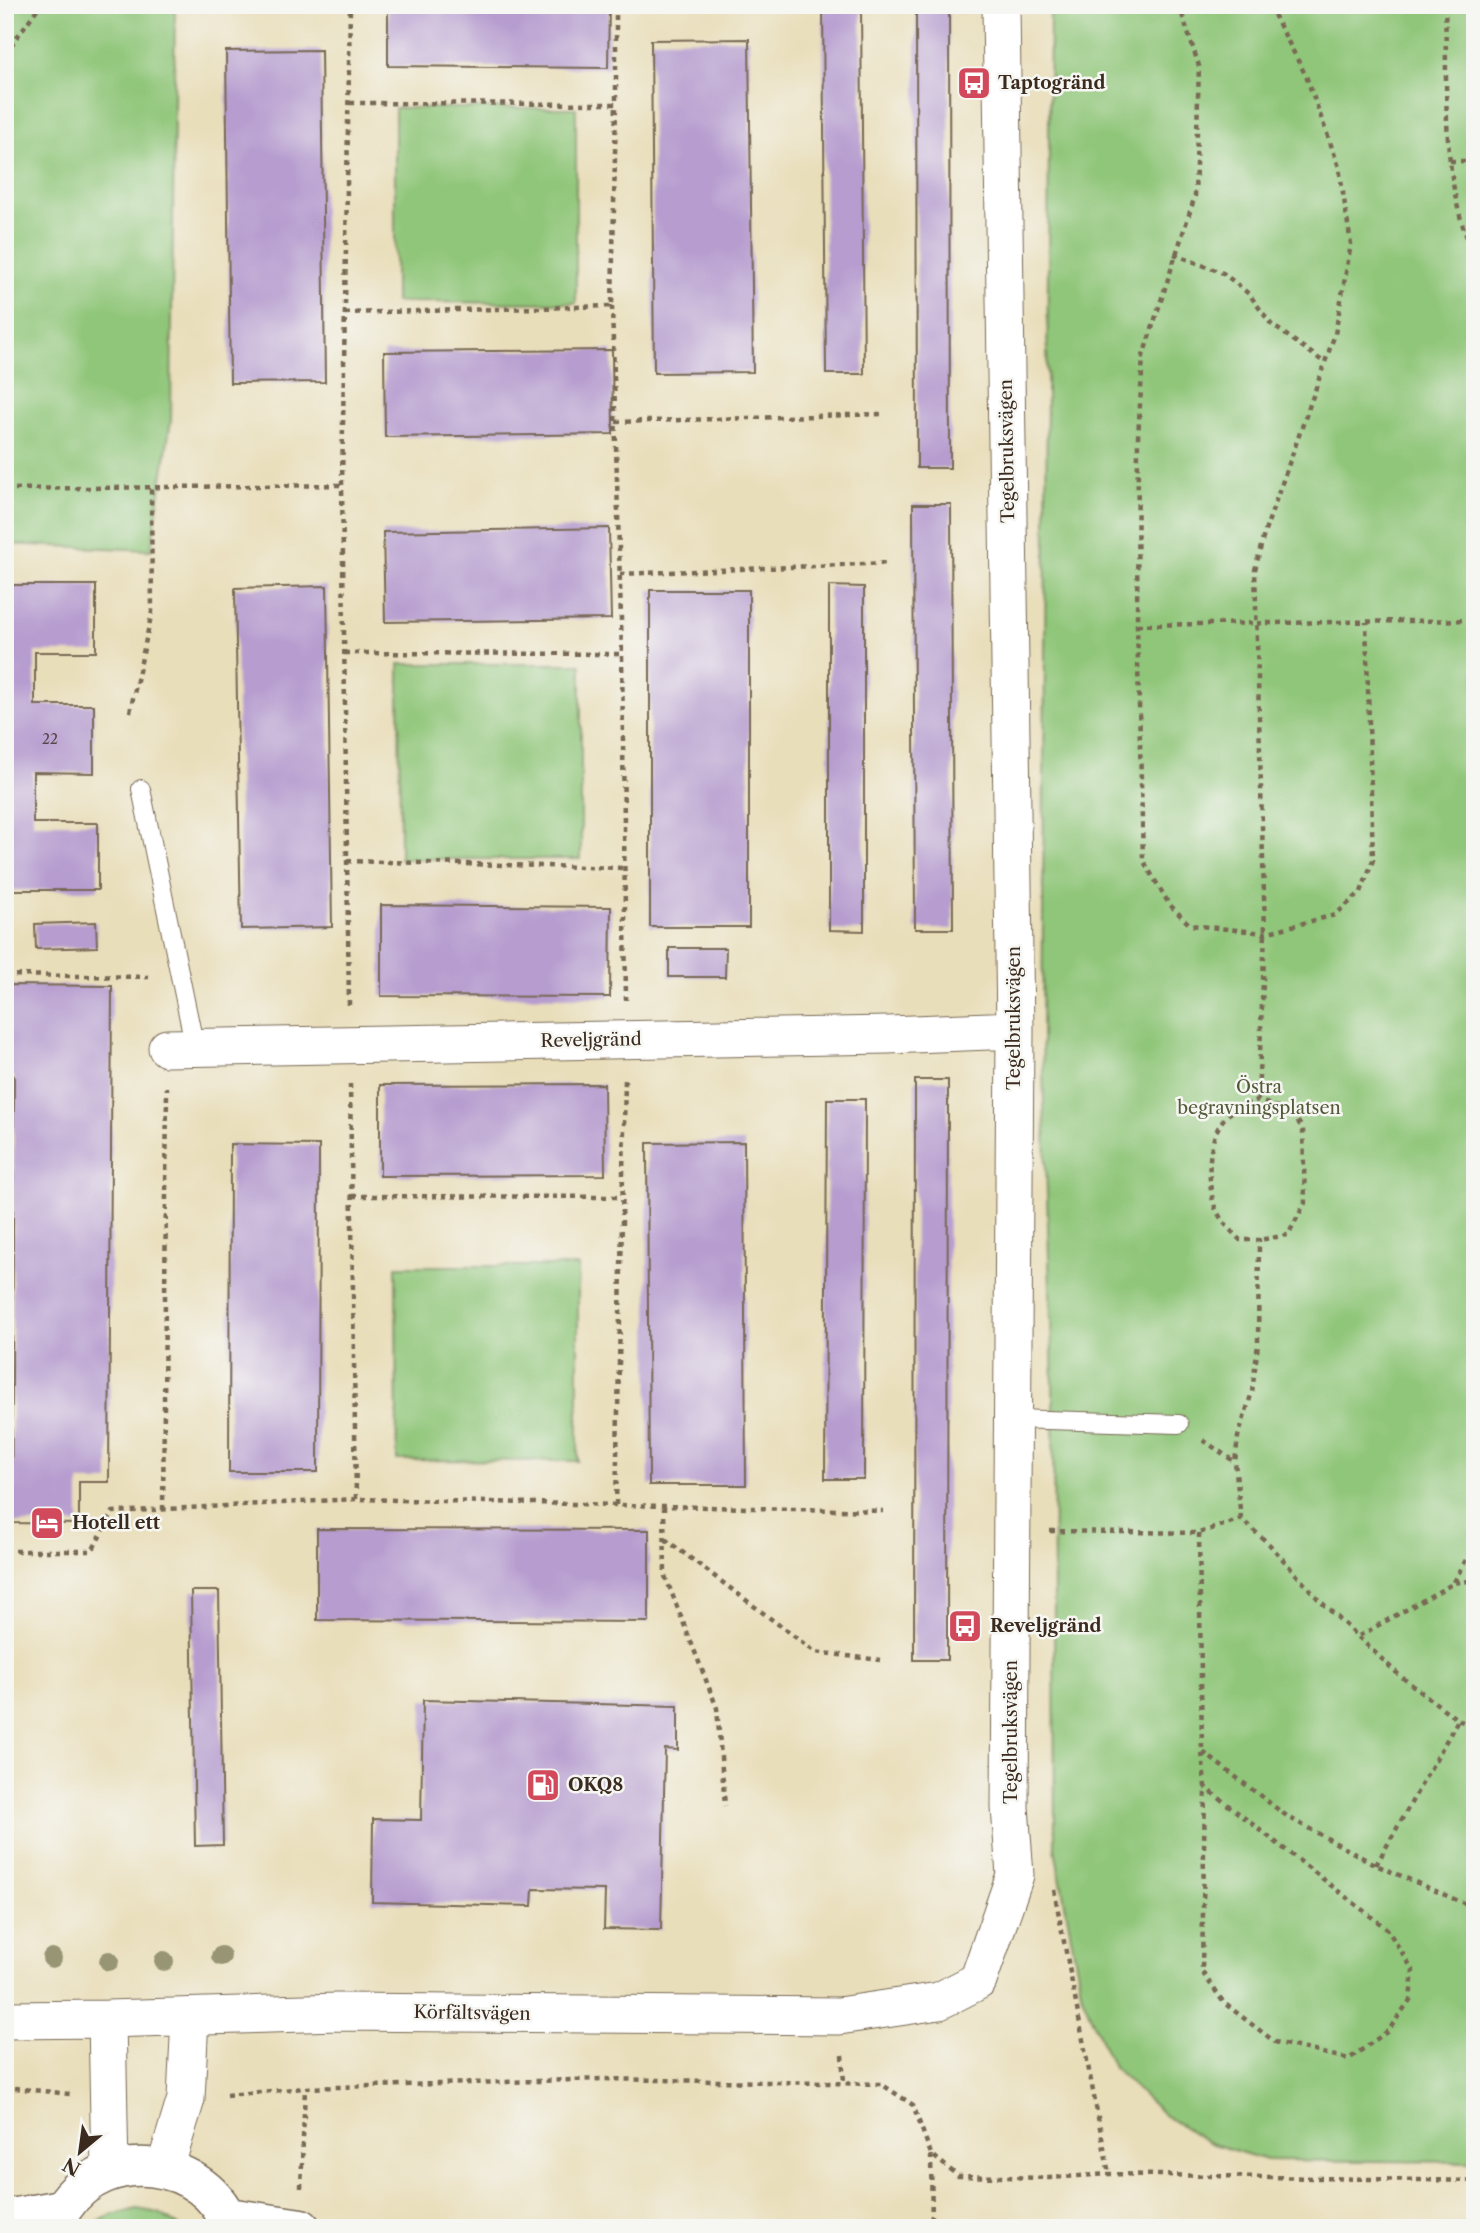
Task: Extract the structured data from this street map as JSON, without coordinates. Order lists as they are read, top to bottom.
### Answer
{
  "streets": {
    "street": ["Tegelbruksvägen", "Reveljgränd", "Körfältsvägen"]
  },
  "crossings": [
    ["Tegelbruksvägen", "Reveljgränd"],
    ["Tegelbruksvägen", "Körfältsvägen"]
  ],
  "parks": ["Östra begravningsplatsen"],
  "places": {
    "bus stop": ["Taptogränd", "Reveljgränd"],
    "hotel": ["Hotell ett"],
    "fuel station": ["OKQ8"]
  },
  "house_numbers": ["22"],
  "north": "bottom left"
}
